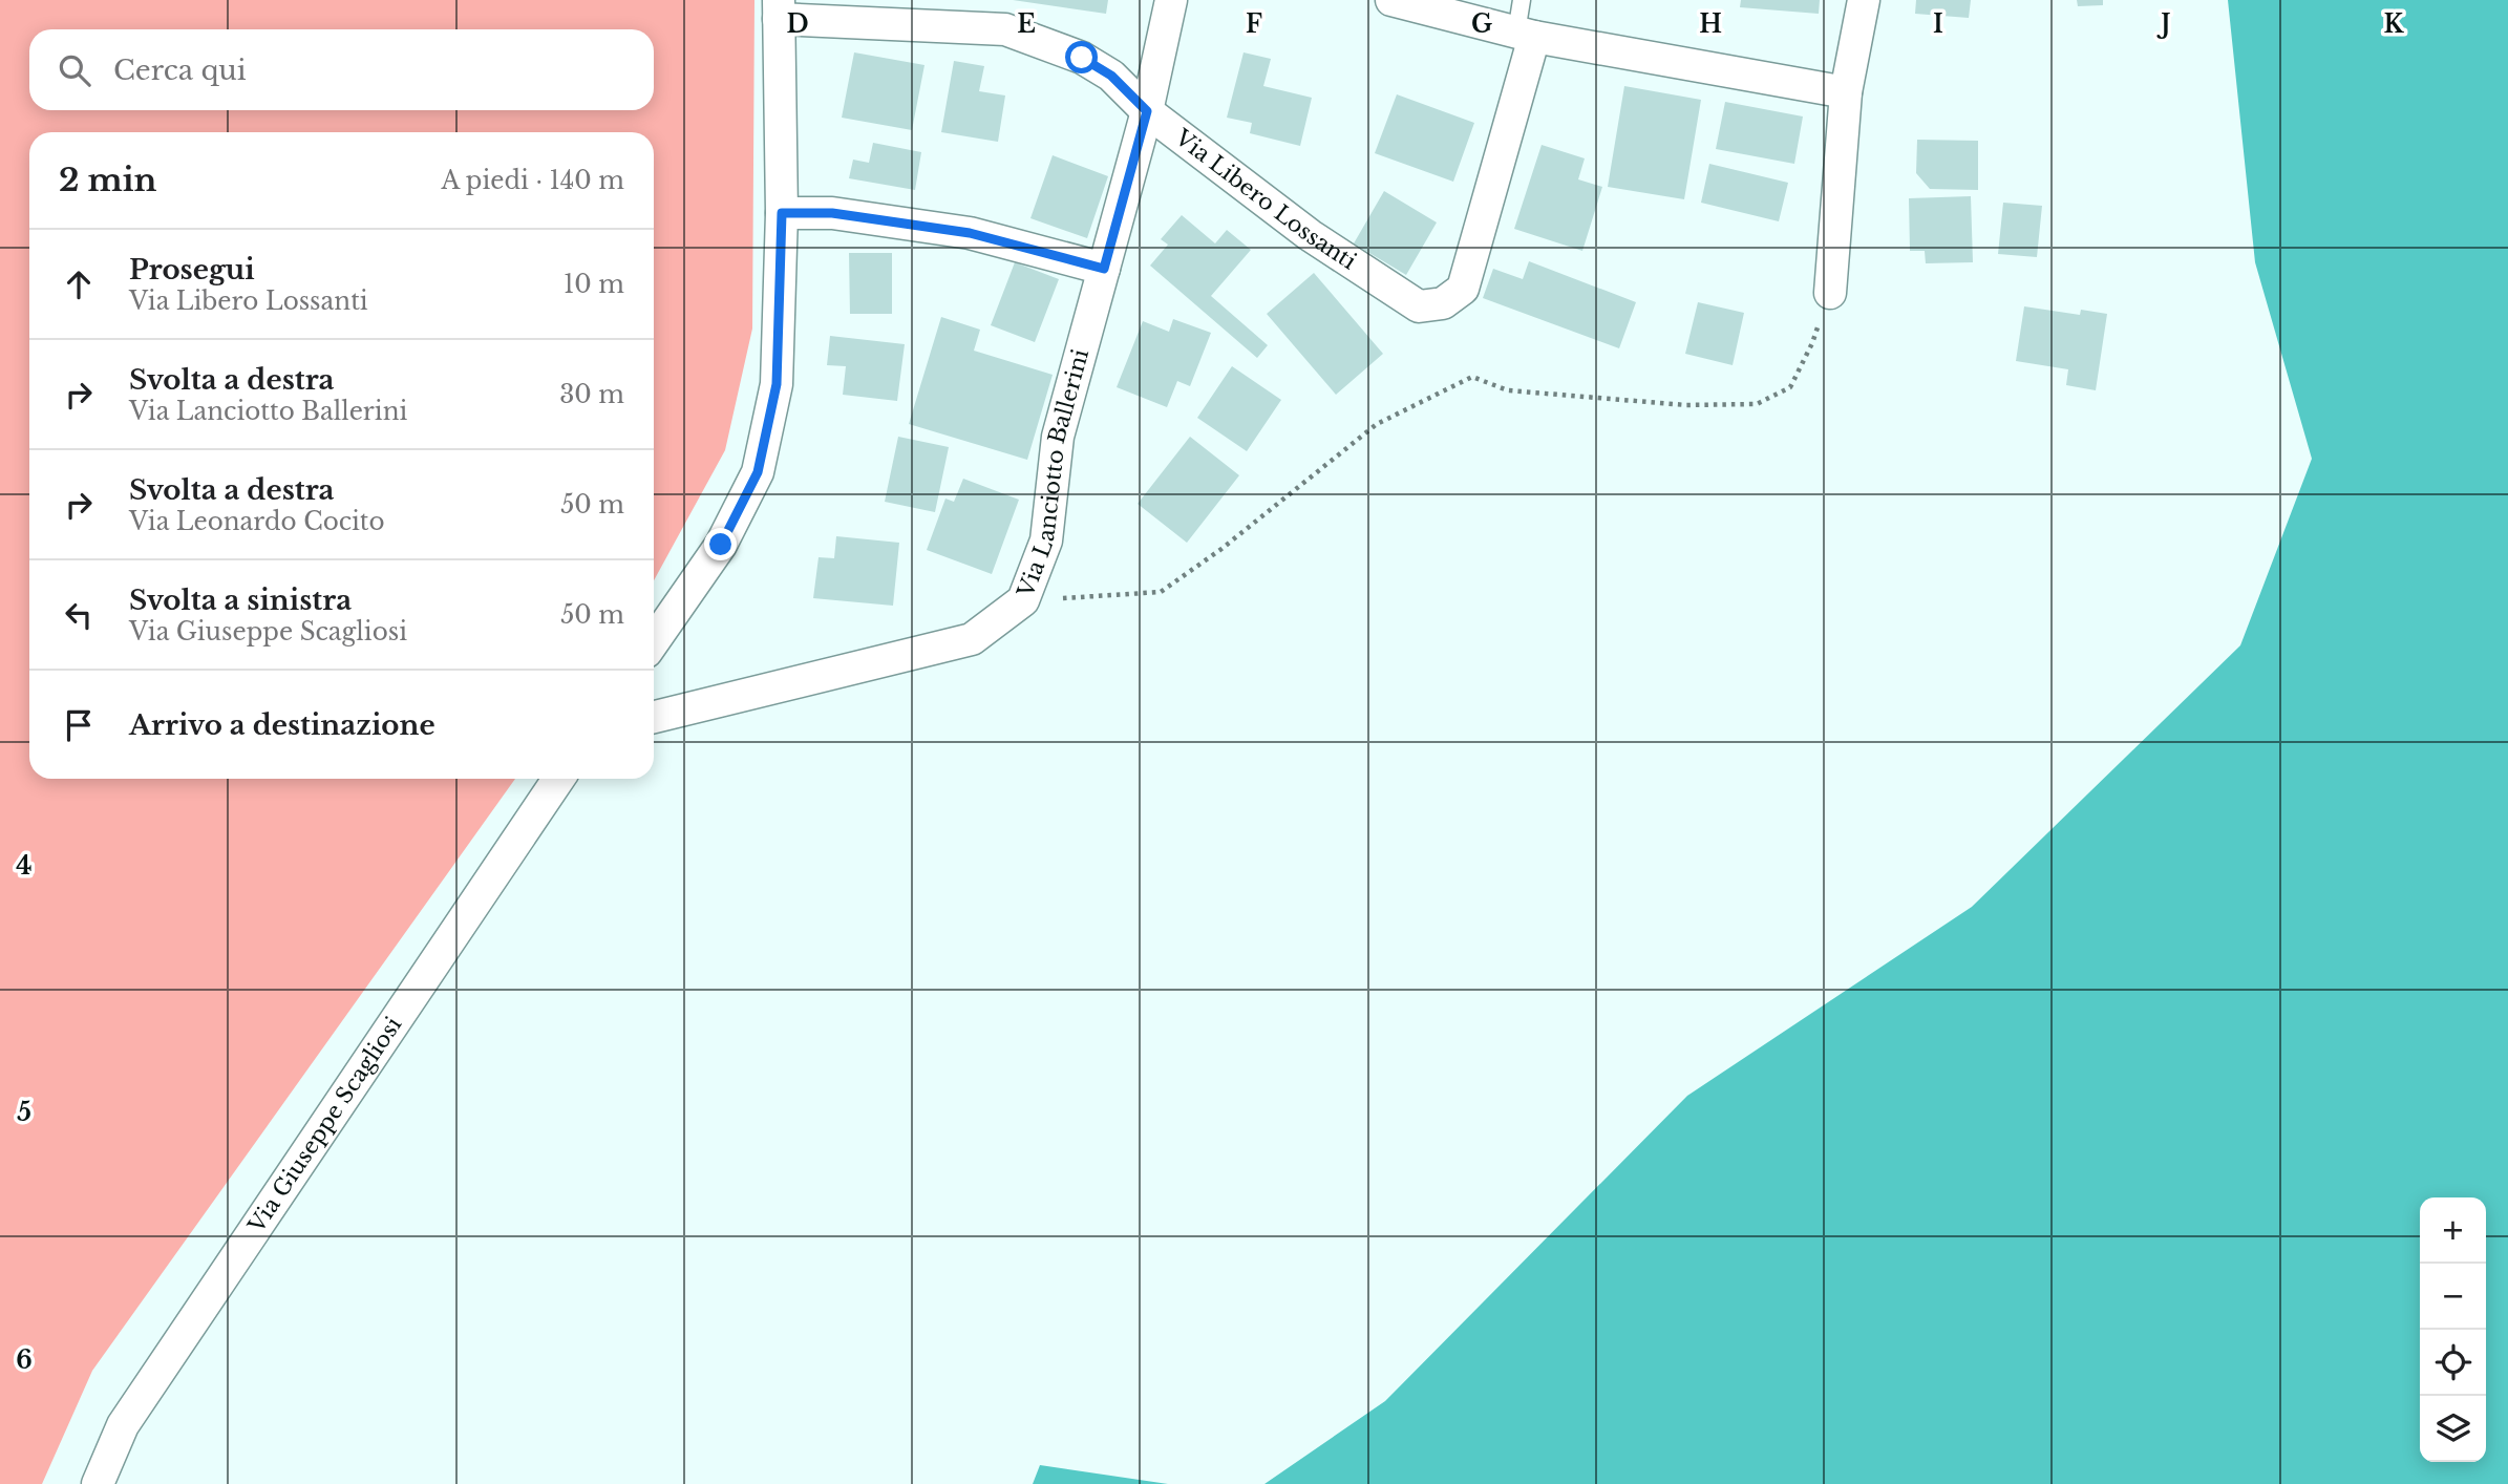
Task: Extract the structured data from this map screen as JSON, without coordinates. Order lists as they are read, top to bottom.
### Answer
{
  "streets": {
    "street": ["Via Libero Lossanti", "Via Lanciotto Ballerini", "Via Giuseppe Scagliosi"]
  },
  "crossings": [
    ["Via Libero Lossanti", "Via Lanciotto Ballerini"]
  ],
  "page": {
    "search": "Cerca qui",
    "heading": ["2 min", "A piedi · 140 m"],
    "list": [
      ["Prosegui", "Via Libero Lossanti", "10 m"],
      ["Svolta a destra", "Via Lanciotto Ballerini", "30 m"],
      ["Svolta a destra", "Via Leonardo Cocito", "50 m"],
      ["Svolta a sinistra", "Via Giuseppe Scagliosi", "50 m"],
      "Arrivo a destinazione"
    ],
    "map_buttons": ["+", "−"]
  },
  "grid": {
    "columns": [
      "D",
      "E",
      "F",
      "G",
      "H",
      "I",
      "J",
      "K"
    ],
    "rows": ["4", "5", "6"]
  }
}
